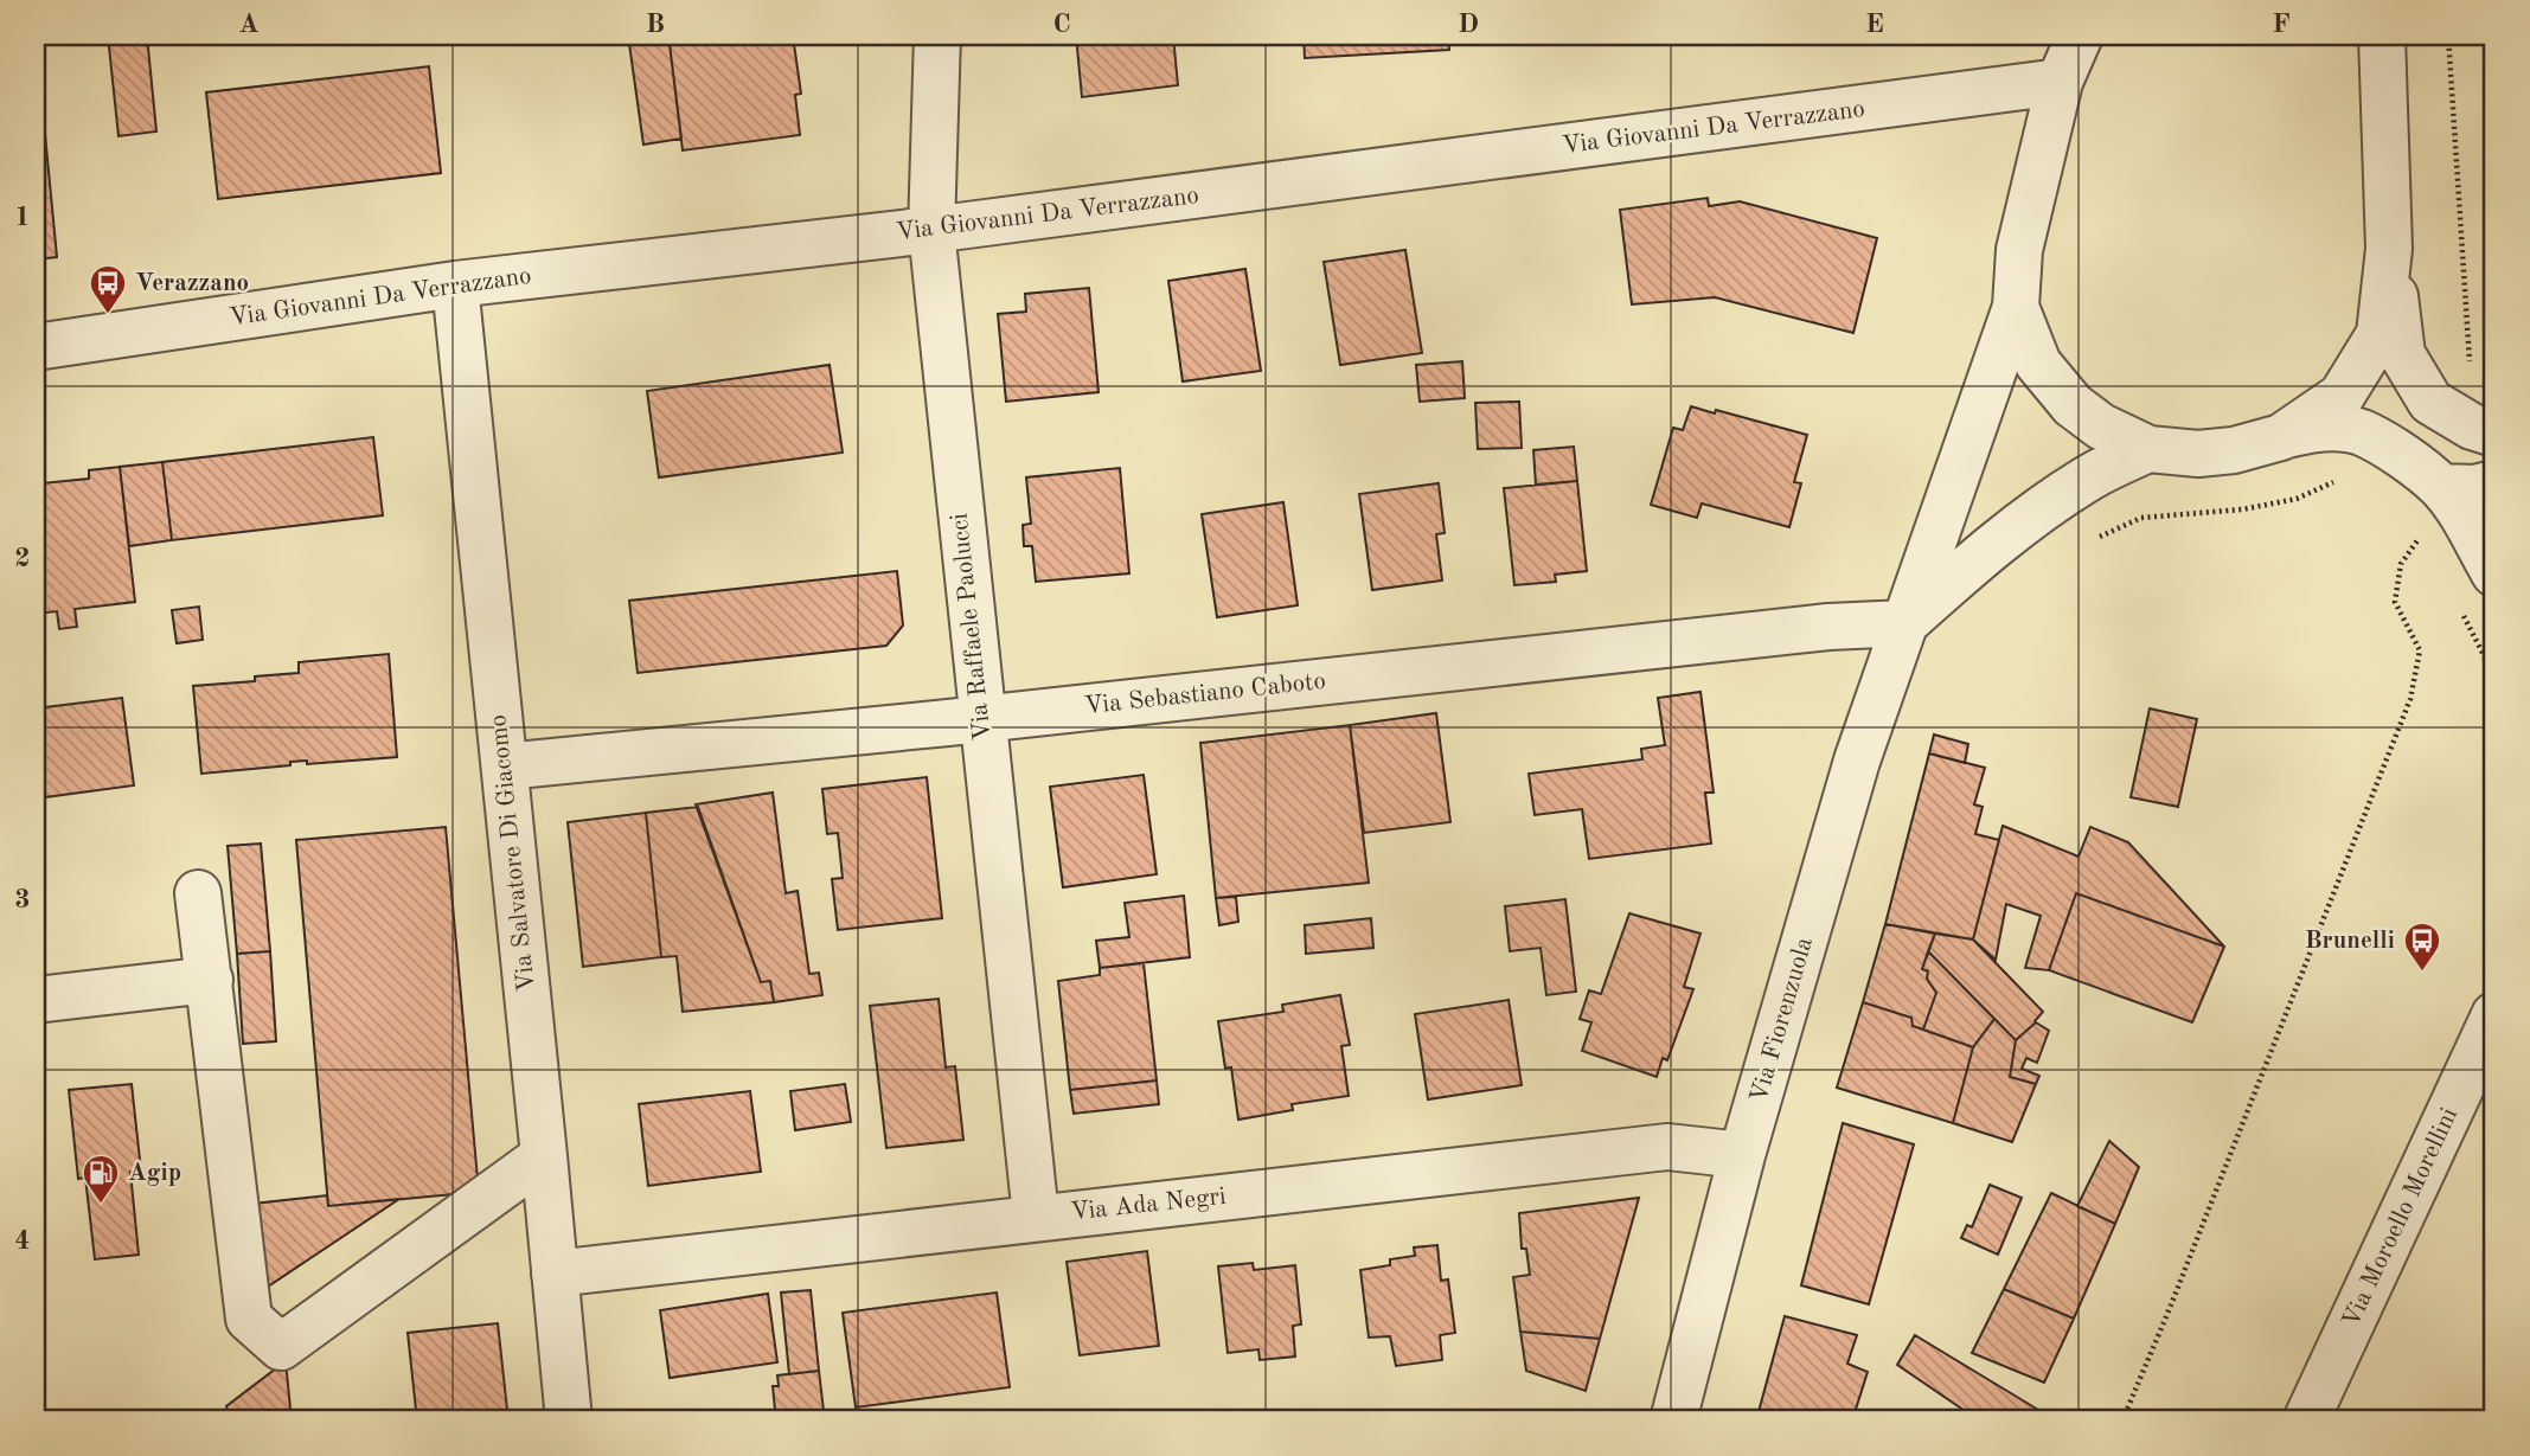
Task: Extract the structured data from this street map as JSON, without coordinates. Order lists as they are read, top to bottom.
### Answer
{
  "streets": {
    "street": [
      "Via Giovanni Da Verrazzano",
      "Via Raffaele Paolucci",
      "Via Sebastiano Caboto",
      "Via Salvatore Di Giacomo",
      "Via Fiorenzuola",
      "Via Ada Negri",
      "Via Moroello Morellini"
    ]
  },
  "crossings": [
    ["Via Giovanni Da Verrazzano", "Via Raffaele Paolucci"],
    ["Via Giovanni Da Verrazzano", "Via Salvatore Di Giacomo"],
    ["Via Raffaele Paolucci", "Via Sebastiano Caboto"],
    ["Via Raffaele Paolucci", "Via Ada Negri"],
    ["Via Sebastiano Caboto", "Via Salvatore Di Giacomo"],
    ["Via Sebastiano Caboto", "Via Fiorenzuola"],
    ["Via Salvatore Di Giacomo", "Via Ada Negri"],
    ["Via Fiorenzuola", "Via Ada Negri"]
  ],
  "places": {
    "bus stop": ["Verazzano", "Brunelli"],
    "fuel station": ["Agip"]
  },
  "grid": {
    "columns": [
      "A",
      "B",
      "C",
      "D",
      "E",
      "F"
    ],
    "rows": [
      "1",
      "2",
      "3",
      "4"
    ]
  }
}
